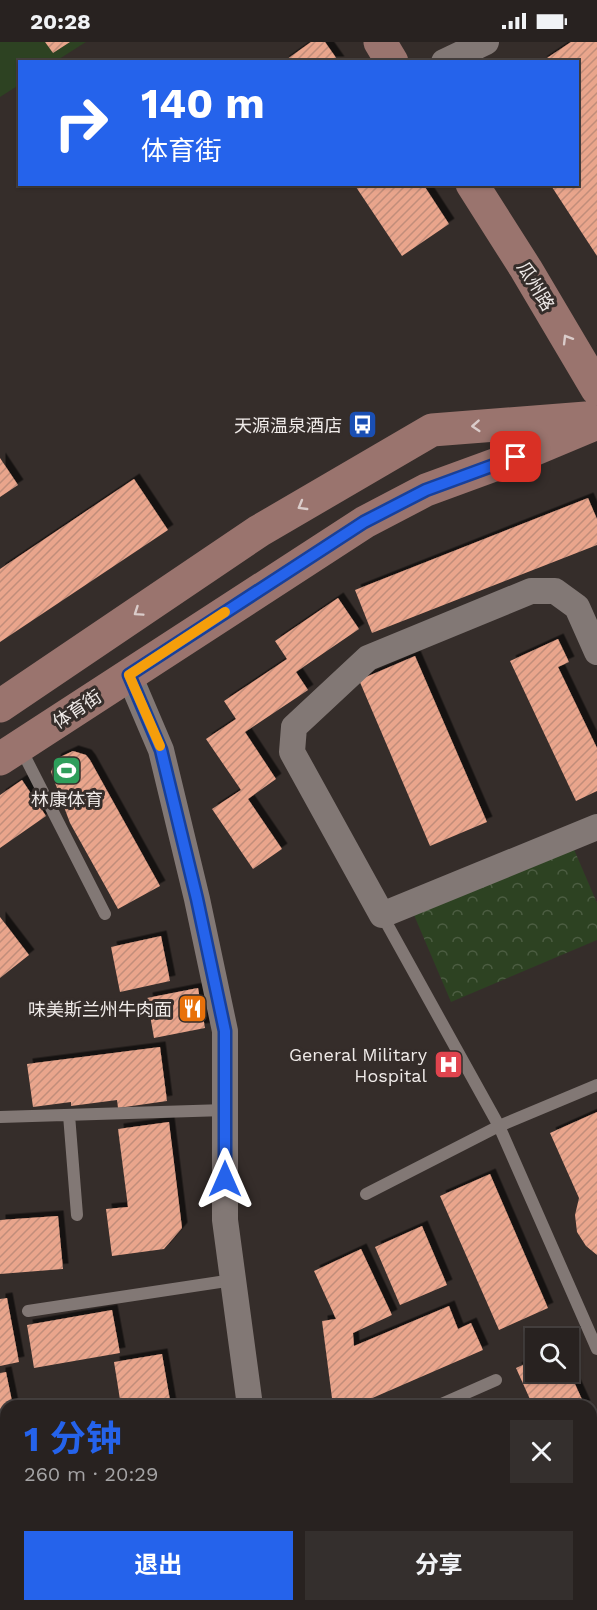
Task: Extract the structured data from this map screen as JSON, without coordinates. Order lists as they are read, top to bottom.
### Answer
{
  "streets": {
    "street": ["瓜州路", "体育街"]
  },
  "one_way": ["瓜州路"],
  "places": {
    "bus stop": ["天源温泉酒店"],
    "sports": ["林康体育"],
    "restaurant": ["味美斯兰州牛肉面"],
    "hospital": ["General Military Hospital"]
  },
  "page": {
    "status": "20:28",
    "turn": ["140 m", "体育街"],
    "heading": ["1 分钟", "260 m · 20:29"],
    "buttons": ["退出", "分享"]
  }
}
